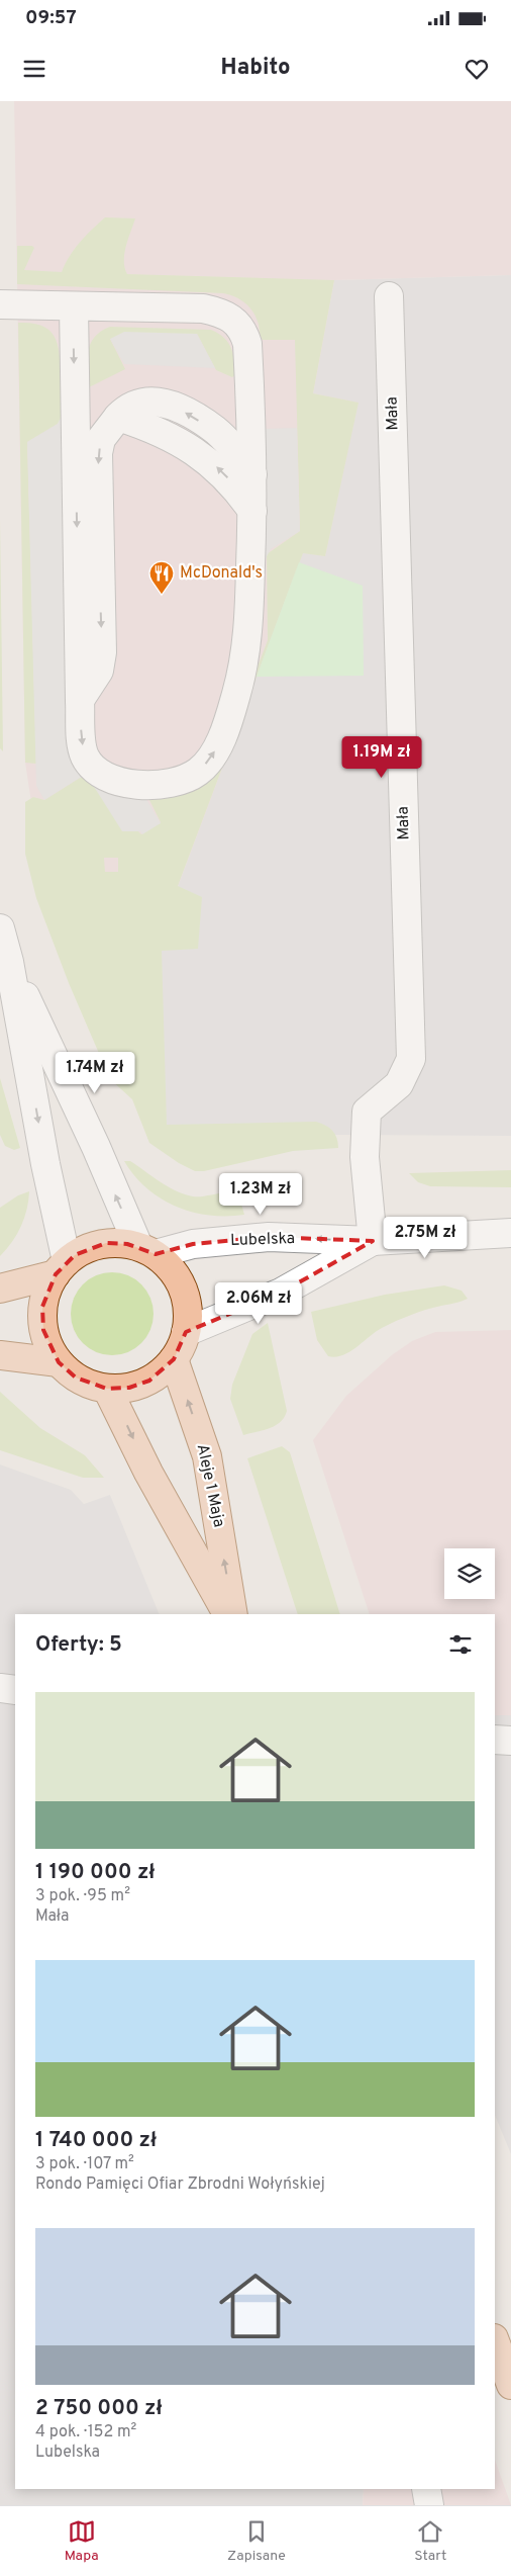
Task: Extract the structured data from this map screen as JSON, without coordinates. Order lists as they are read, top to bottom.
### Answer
{
  "streets": {
    "main road": ["Aleje 1 Maja"],
    "street": ["Mała", "Lubelska"]
  },
  "crossings": [
    ["Mała", "Lubelska"],
    ["Lubelska", "Aleje 1 Maja"]
  ],
  "places": {
    "restaurant": ["McDonald's"]
  },
  "page": {
    "status": "09:57",
    "header": "Habito",
    "price": [
      "1.19M zł",
      "1.74M zł",
      "1.23M zł",
      "2.75M zł",
      "2.06M zł"
    ],
    "heading": "Oferty: 5",
    "list": [
      {
        "name": "1 190 000 zł",
        "note": "3 pok. · 95 m² · Mała"
      },
      {
        "name": "1 740 000 zł",
        "note": "3 pok. · 107 m² · Rondo Pamięci Ofiar Zbrodni Wołyńskiej"
      },
      {
        "name": "2 750 000 zł",
        "note": "4 pok. · 152 m² · Lubelska"
      }
    ],
    "tabs": ["Mapa", "Zapisane", "Start"]
  }
}
